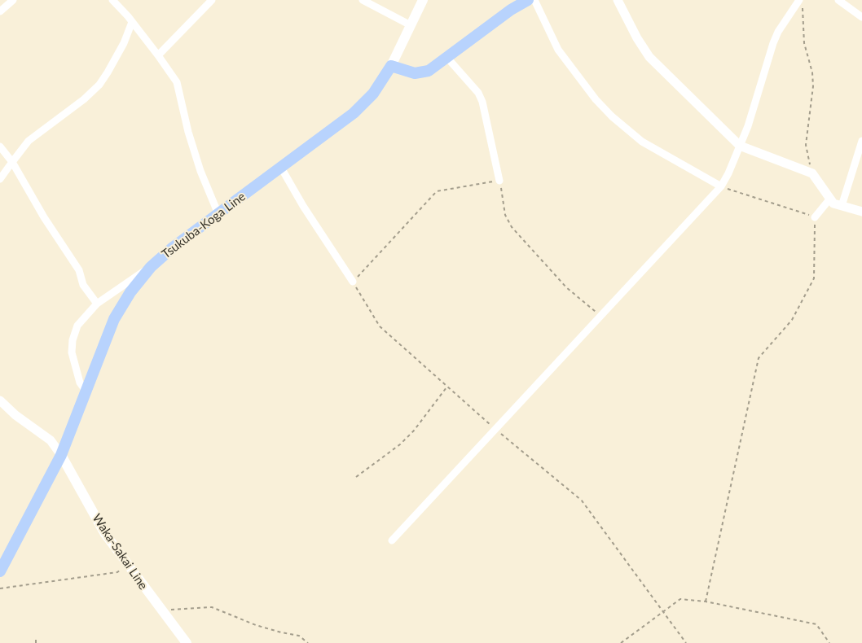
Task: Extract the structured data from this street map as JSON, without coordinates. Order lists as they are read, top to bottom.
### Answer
{
  "streets": {
    "main road": ["Tsukuba-Koga Line", "Waka-Sakai Line"]
  },
  "crossings": [
    ["Tsukuba-Koga Line", "Waka-Sakai Line"]
  ]
}
